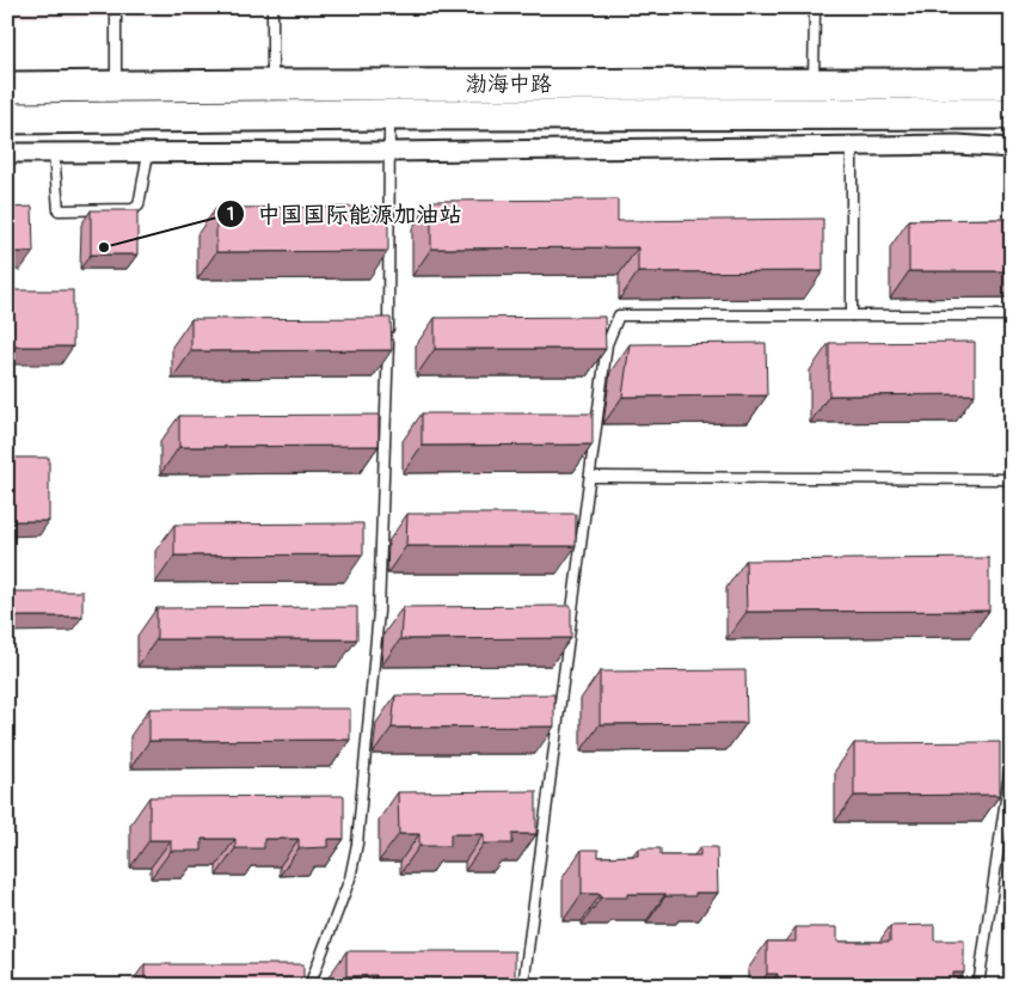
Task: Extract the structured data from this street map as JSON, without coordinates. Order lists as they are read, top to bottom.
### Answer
{
  "streets": {
    "main road": ["渤海中路"]
  },
  "places": ["中国国际能源加油站"]
}
